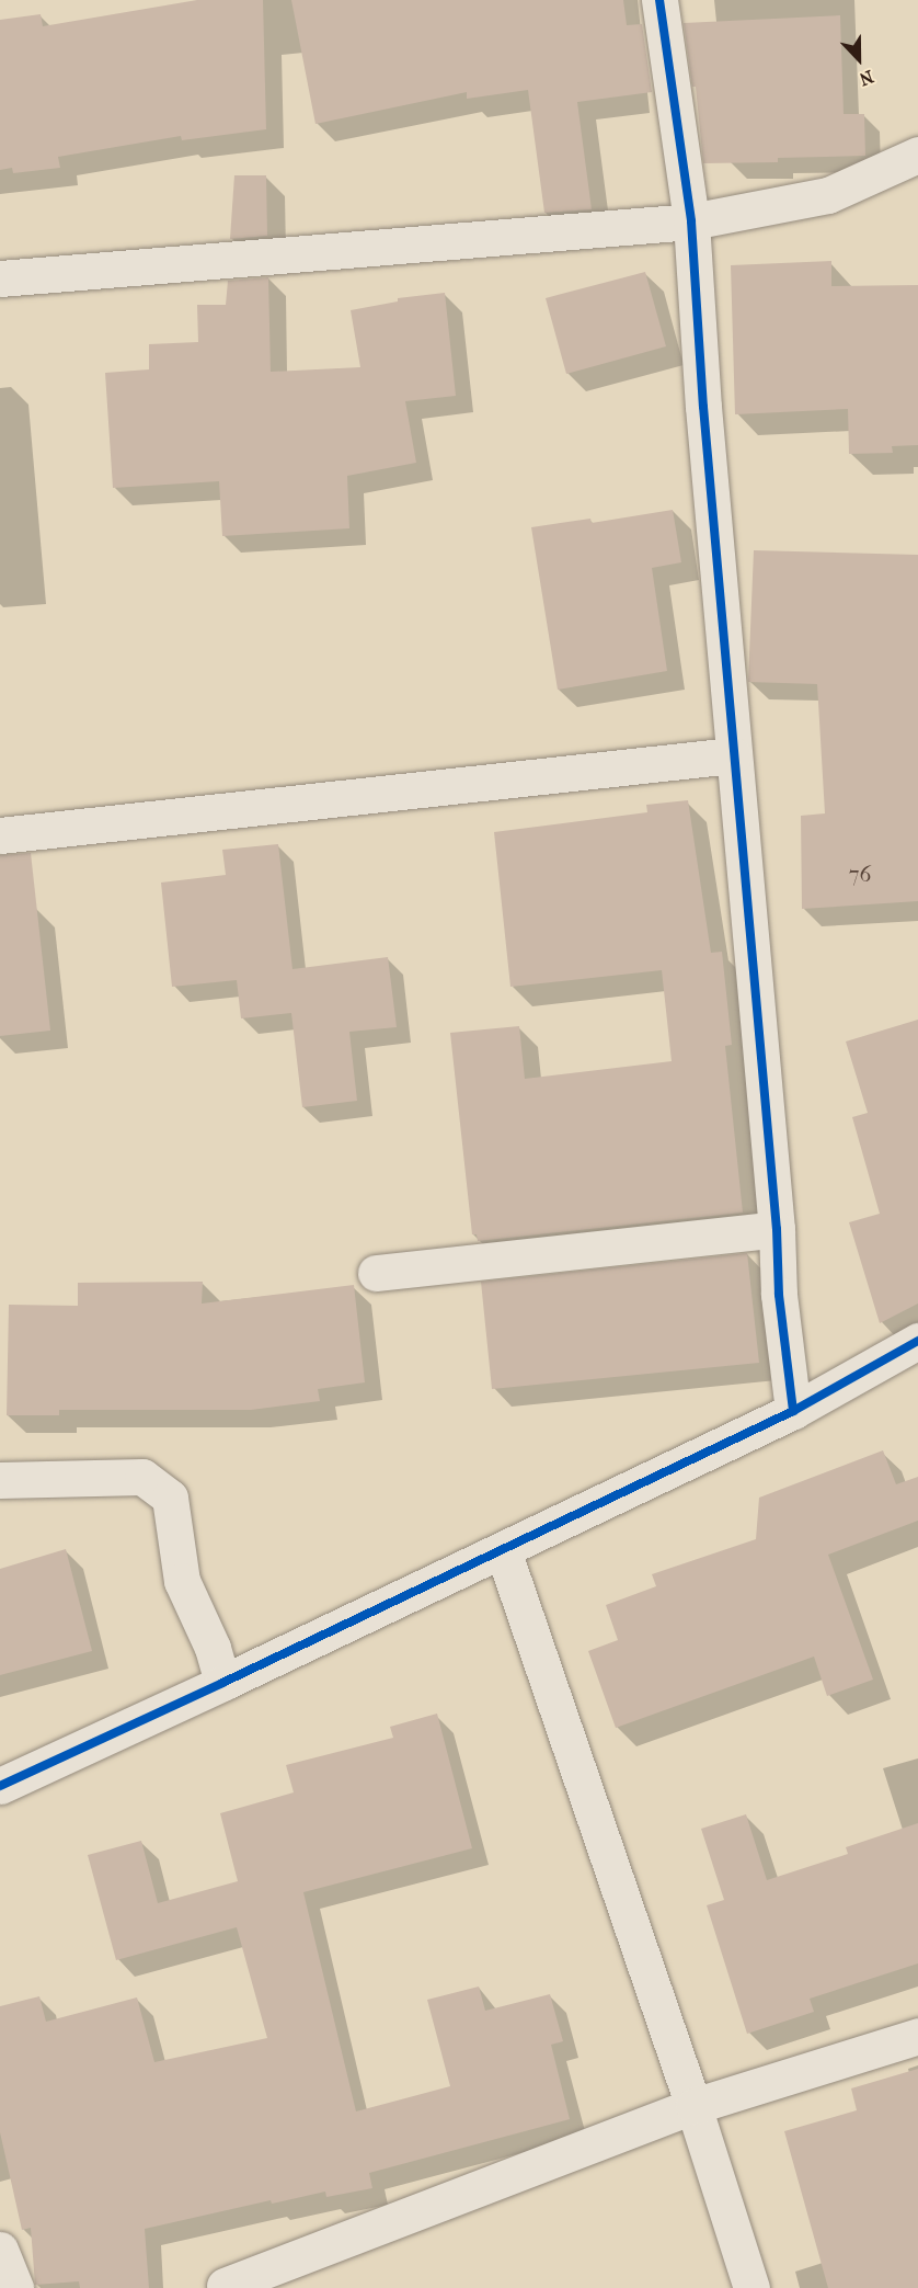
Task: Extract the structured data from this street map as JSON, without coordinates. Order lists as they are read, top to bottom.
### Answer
{
  "house_numbers": ["76"],
  "north": "bottom"
}
